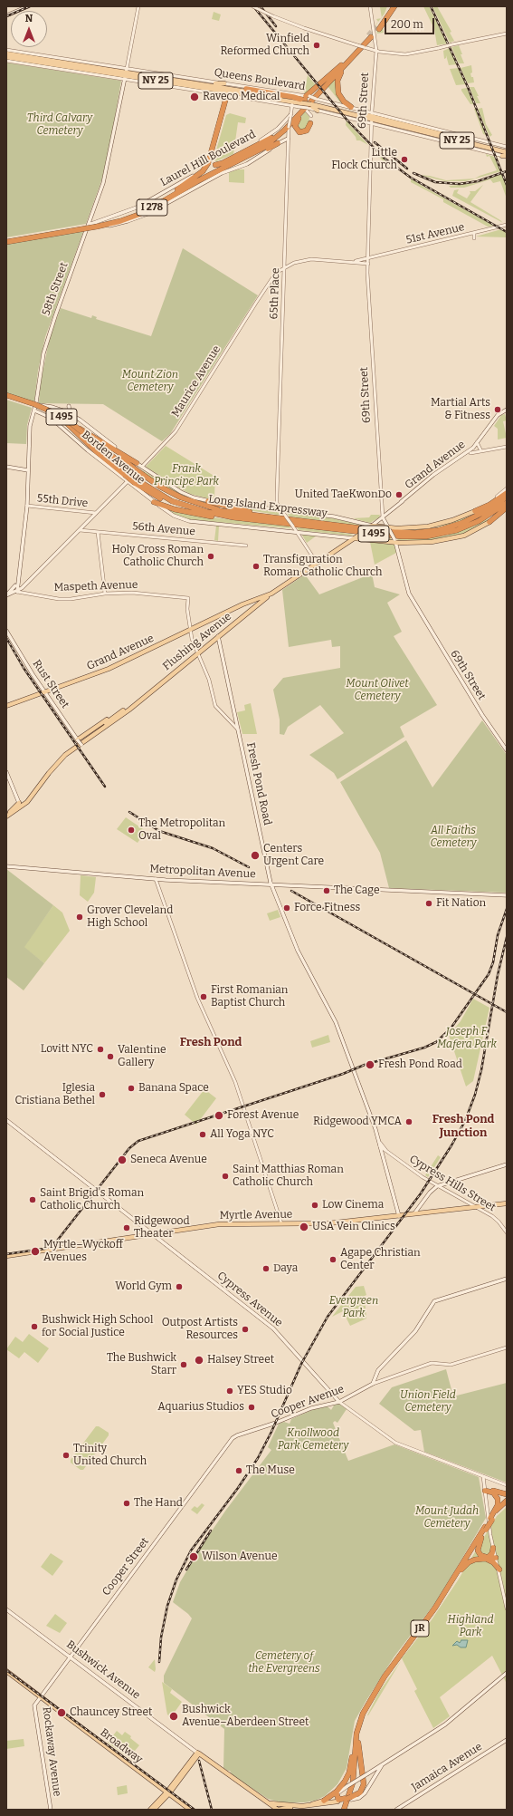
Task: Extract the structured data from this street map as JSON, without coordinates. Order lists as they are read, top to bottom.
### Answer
{
  "streets": {
    "highway": [
      "I 278",
      "I 495",
      "Long Island Expressway",
      "JR"
    ],
    "main road": [
      "Queens Boulevard",
      "NY 25",
      "69th Street",
      "Laurel Hill Boulevard",
      "58th Street",
      "Maurice Avenue",
      "Borden Avenue",
      "Grand Avenue",
      "Maspeth Avenue",
      "Flushing Avenue",
      "Rust Street",
      "Fresh Pond Road",
      "Metropolitan Avenue",
      "Myrtle Avenue",
      "Cypress Avenue",
      "Cooper Avenue",
      "Cooper Street",
      "Bushwick Avenue",
      "Broadway",
      "Rockaway Avenue",
      "Jamaica Avenue"
    ],
    "street": [
      "51st Avenue",
      "65th Place",
      "55th Drive",
      "56th Avenue",
      "Cypress Hills Street"
    ]
  },
  "crossings": [
    ["Queens Boulevard", "69th Street"],
    ["Queens Boulevard", "I 278"],
    ["Queens Boulevard", "58th Street"],
    ["Queens Boulevard", "65th Place"],
    ["69th Street", "51st Avenue"],
    ["69th Street", "Maurice Avenue"],
    ["69th Street", "Grand Avenue"],
    ["Laurel Hill Boulevard", "I 278"],
    ["Laurel Hill Boulevard", "58th Street"],
    ["Laurel Hill Boulevard", "65th Place"],
    ["51st Avenue", "Maurice Avenue"],
    ["58th Street", "Maurice Avenue"],
    ["58th Street", "Borden Avenue"],
    ["58th Street", "55th Drive"],
    ["58th Street", "Maspeth Avenue"],
    ["65th Place", "Maurice Avenue"],
    ["Maurice Avenue", "Borden Avenue"],
    ["Maurice Avenue", "55th Drive"],
    ["Maurice Avenue", "56th Avenue"],
    ["Maurice Avenue", "Maspeth Avenue"],
    ["Borden Avenue", "Grand Avenue"],
    ["Grand Avenue", "Maspeth Avenue"],
    ["Grand Avenue", "Flushing Avenue"],
    ["Grand Avenue", "Rust Street"],
    ["Flushing Avenue", "Fresh Pond Road"],
    ["Fresh Pond Road", "Metropolitan Avenue"],
    ["Fresh Pond Road", "Cypress Hills Street"],
    ["Fresh Pond Road", "Myrtle Avenue"],
    ["Cypress Hills Street", "Myrtle Avenue"],
    ["Myrtle Avenue", "Cypress Avenue"],
    ["Cypress Avenue", "Cooper Avenue"],
    ["Cooper Avenue", "Cooper Street"],
    ["Cooper Street", "Bushwick Avenue"],
    ["Cooper Street", "Broadway"],
    ["Cooper Street", "Rockaway Avenue"],
    ["Broadway", "Rockaway Avenue"]
  ],
  "districts": ["Fresh Pond", "Fresh Pond Junction"],
  "parks": [
    "Third Calvary Cemetery",
    "Mount Zion Cemetery",
    "Frank Principe Park",
    "Mount Olivet Cemetery",
    "All Faiths Cemetery",
    "Joseph F. Mafera Park",
    "Evergreen Park",
    "Union Field Cemetery",
    "Knollwood Park Cemetery",
    "Mount Judah Cemetery",
    "Highland Park",
    "Cemetery of the Evergreens"
  ],
  "places": [
    "Winfield Reformed Church",
    "Raveco Medical",
    "Little Flock Church",
    "Martial Arts & Fitness",
    "United TaeKwonDo",
    "Holy Cross Roman Catholic Church",
    "Transfiguration Roman Catholic Church",
    "The Metropolitan Oval",
    "Centers Urgent Care",
    "The Cage",
    "Fit Nation",
    "Force Fitness",
    "Grover Cleveland High School",
    "First Romanian Baptist Church",
    "Lovitt NYC",
    "Valentine Gallery",
    "Fresh Pond Road",
    "Banana Space",
    "Iglesia Cristiana Bethel",
    "Forest Avenue",
    "Ridgewood YMCA",
    "All Yoga NYC",
    "Seneca Avenue",
    "Saint Matthias Roman Catholic Church",
    "Saint Brigid's Roman Catholic Church",
    "Low Cinema",
    "USA Vein Clinics",
    "Ridgewood Theater",
    "Myrtle–Wyckoff Avenues",
    "Agape Christian Center",
    "Daya",
    "World Gym",
    "Bushwick High School for Social Justice",
    "Outpost Artists Resources",
    "Halsey Street",
    "The Bushwick Starr",
    "YES Studio",
    "Aquarius Studios",
    "Trinity United Church",
    "The Muse",
    "The Hand",
    "Wilson Avenue",
    "Chauncey Street",
    "Bushwick Avenue–Aberdeen Street"
  ],
  "scale_bar": "200 m",
  "north": "top"
}
